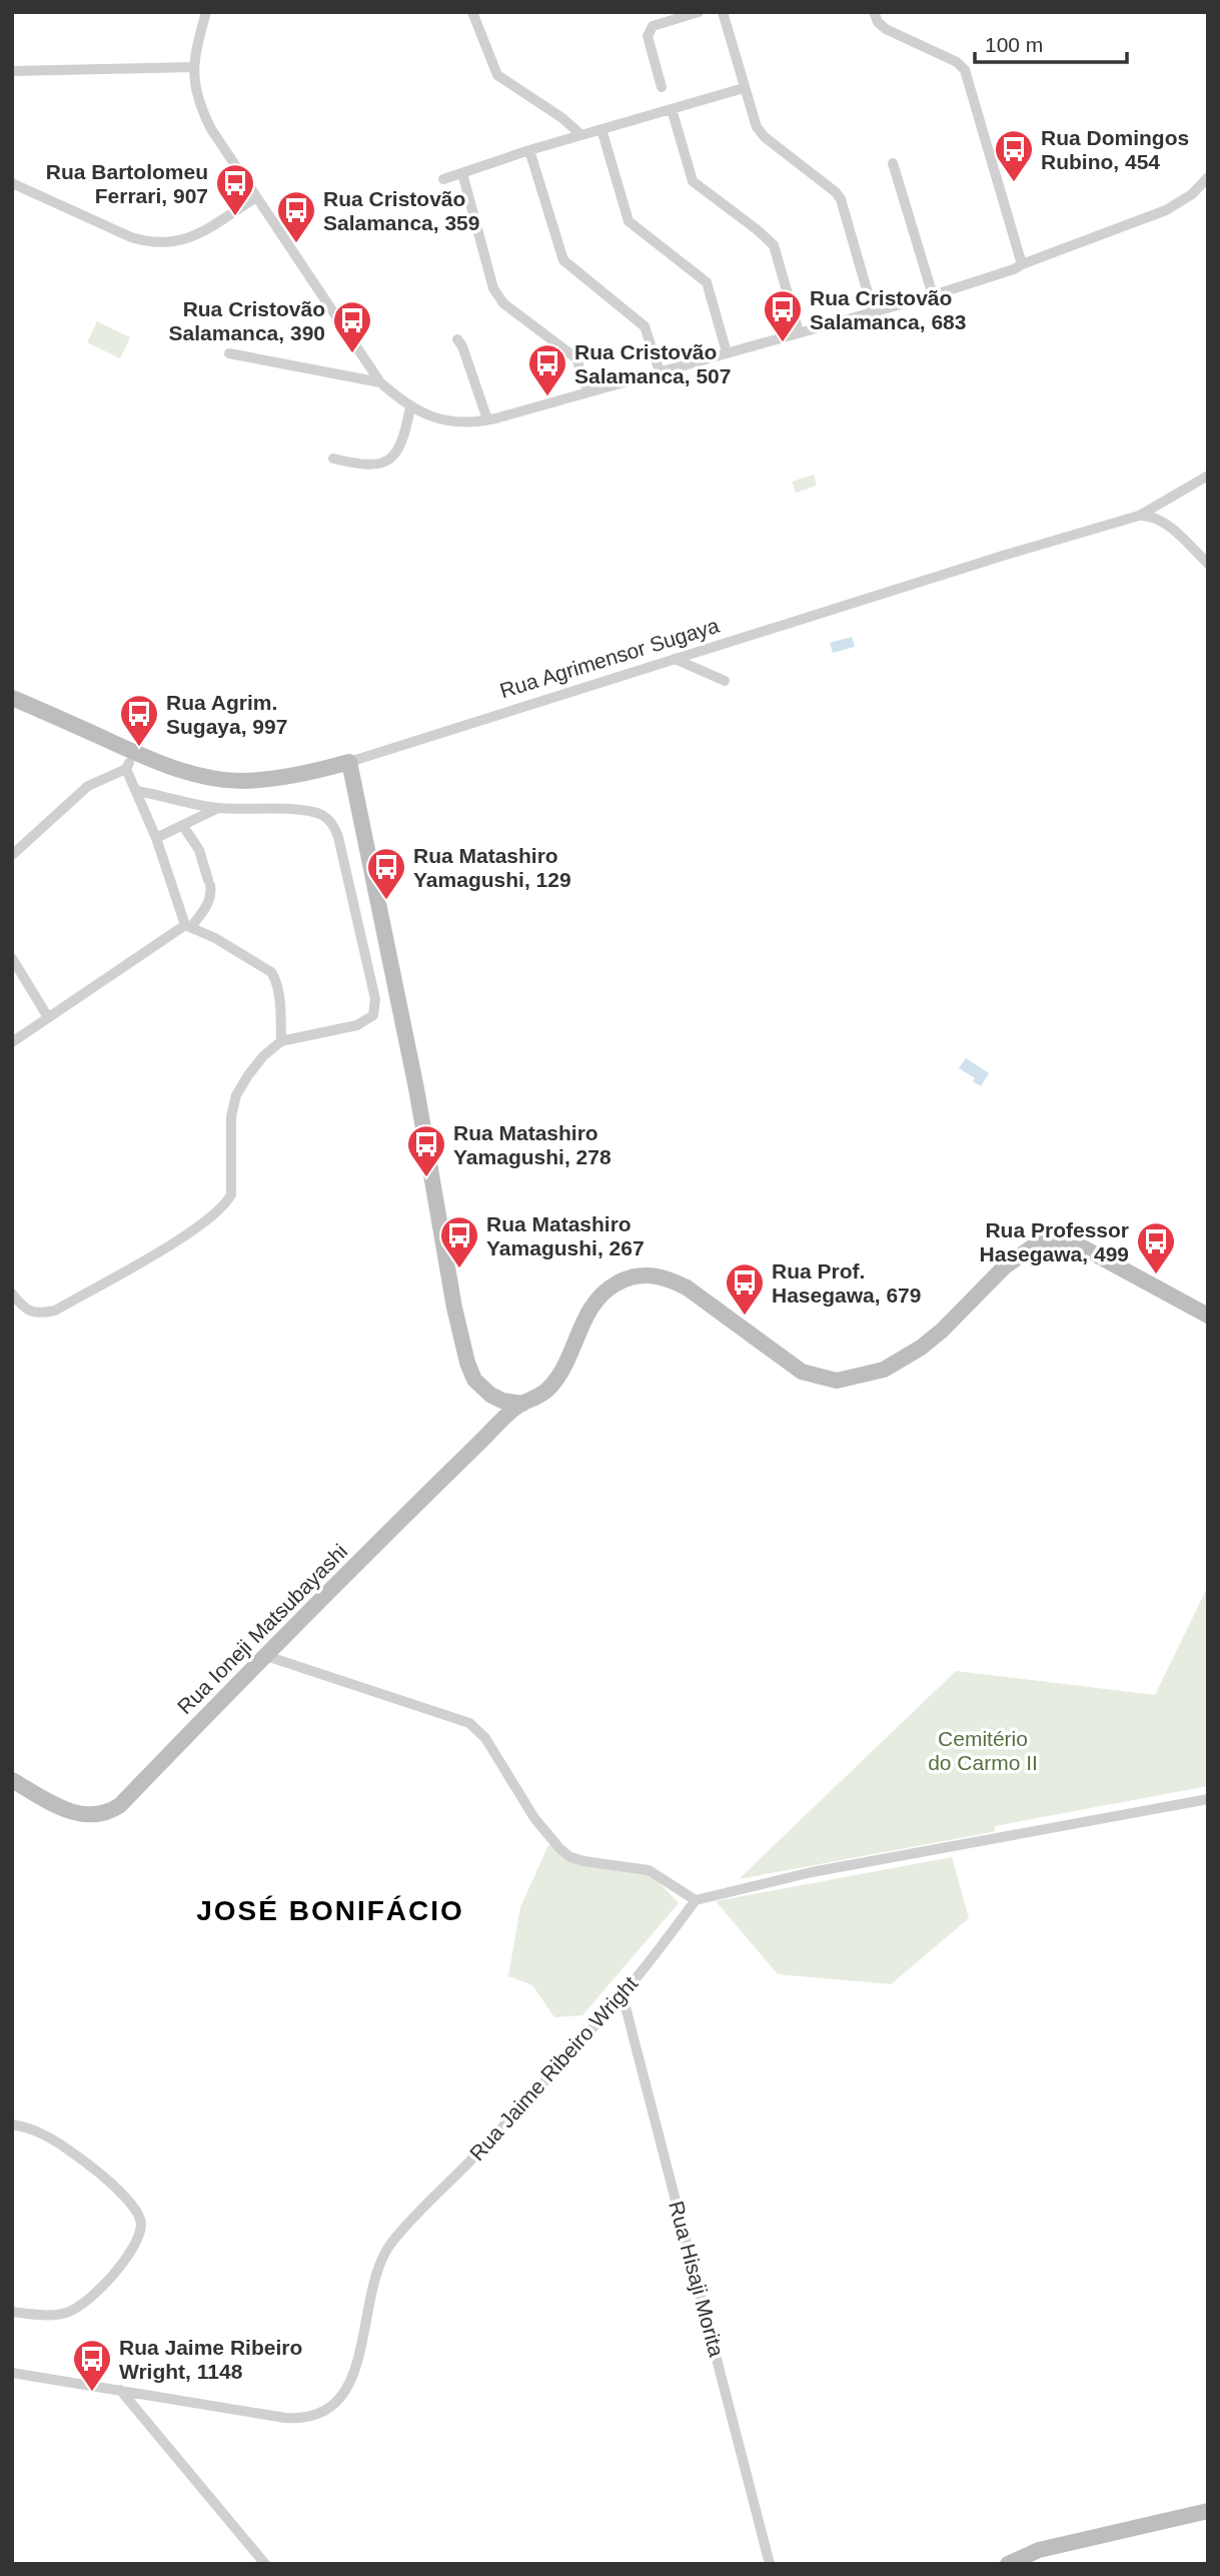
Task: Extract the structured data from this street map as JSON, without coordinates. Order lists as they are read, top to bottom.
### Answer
{
  "streets": {
    "main road": ["Rua Agrimensor Sugaya", "Rua Ioneji Matsubayashi"],
    "street": ["Rua Jaime Ribeiro Wright", "Rua Hisaji Morita"]
  },
  "crossings": [
    ["Rua Jaime Ribeiro Wright", "Rua Hisaji Morita"]
  ],
  "districts": ["JOSÉ BONIFÁCIO"],
  "parks": ["Cemitério do Carmo II"],
  "places": {
    "bus stop": [
      "Rua Domingos Rubino, 454",
      "Rua Bartolomeu Ferrari, 907",
      "Rua Cristovão Salamanca, 359",
      "Rua Cristovão Salamanca, 683",
      "Rua Cristovão Salamanca, 390",
      "Rua Cristovão Salamanca, 507",
      "Rua Agrim. Sugaya, 997",
      "Rua Matashiro Yamagushi, 129",
      "Rua Matashiro Yamagushi, 278",
      "Rua Matashiro Yamagushi, 267",
      "Rua Professor Hasegawa, 499",
      "Rua Prof. Hasegawa, 679",
      "Rua Jaime Ribeiro Wright, 1148"
    ]
  },
  "scale_bar": "100 m"
}
